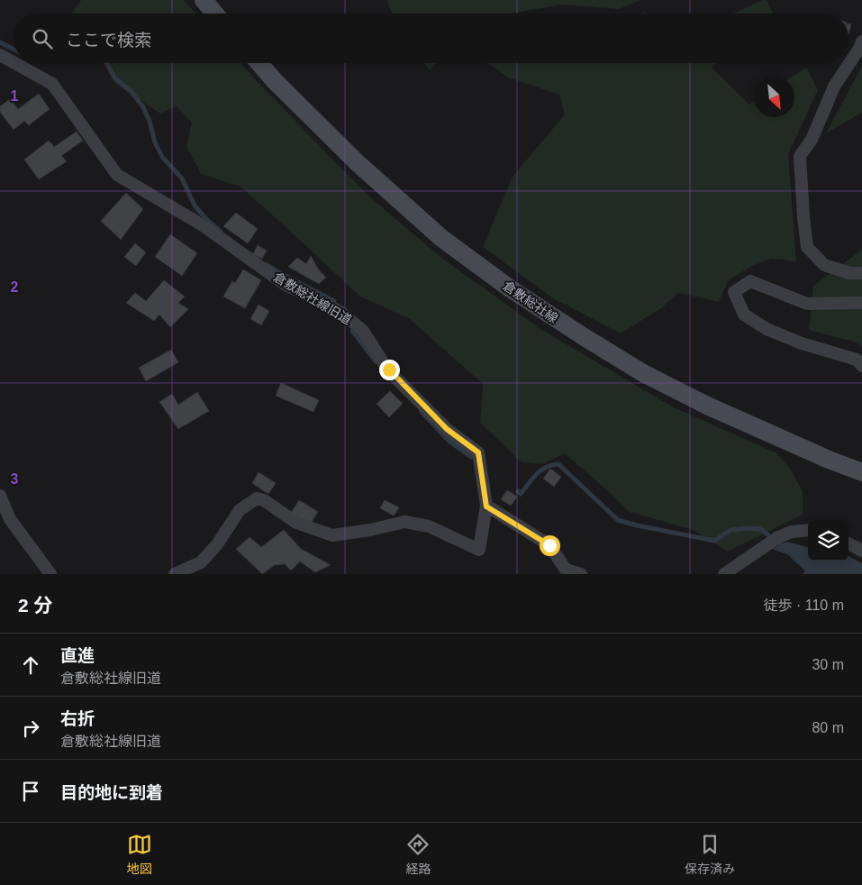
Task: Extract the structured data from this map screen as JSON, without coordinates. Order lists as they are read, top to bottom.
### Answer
{
  "streets": {
    "main road": ["倉敷総社線"],
    "street": ["倉敷総社線旧道"]
  },
  "north": "bottom right",
  "page": {
    "search": "ここで検索",
    "heading": ["2 分", "徒歩 · 110 m"],
    "list": [
      ["直進", "倉敷総社線旧道", "30 m"],
      ["右折", "倉敷総社線旧道", "80 m"],
      "目的地に到着"
    ],
    "nav": ["地図", "経路", "保存済み"]
  },
  "grid": {
    "rows": ["1", "2", "3"]
  }
}
